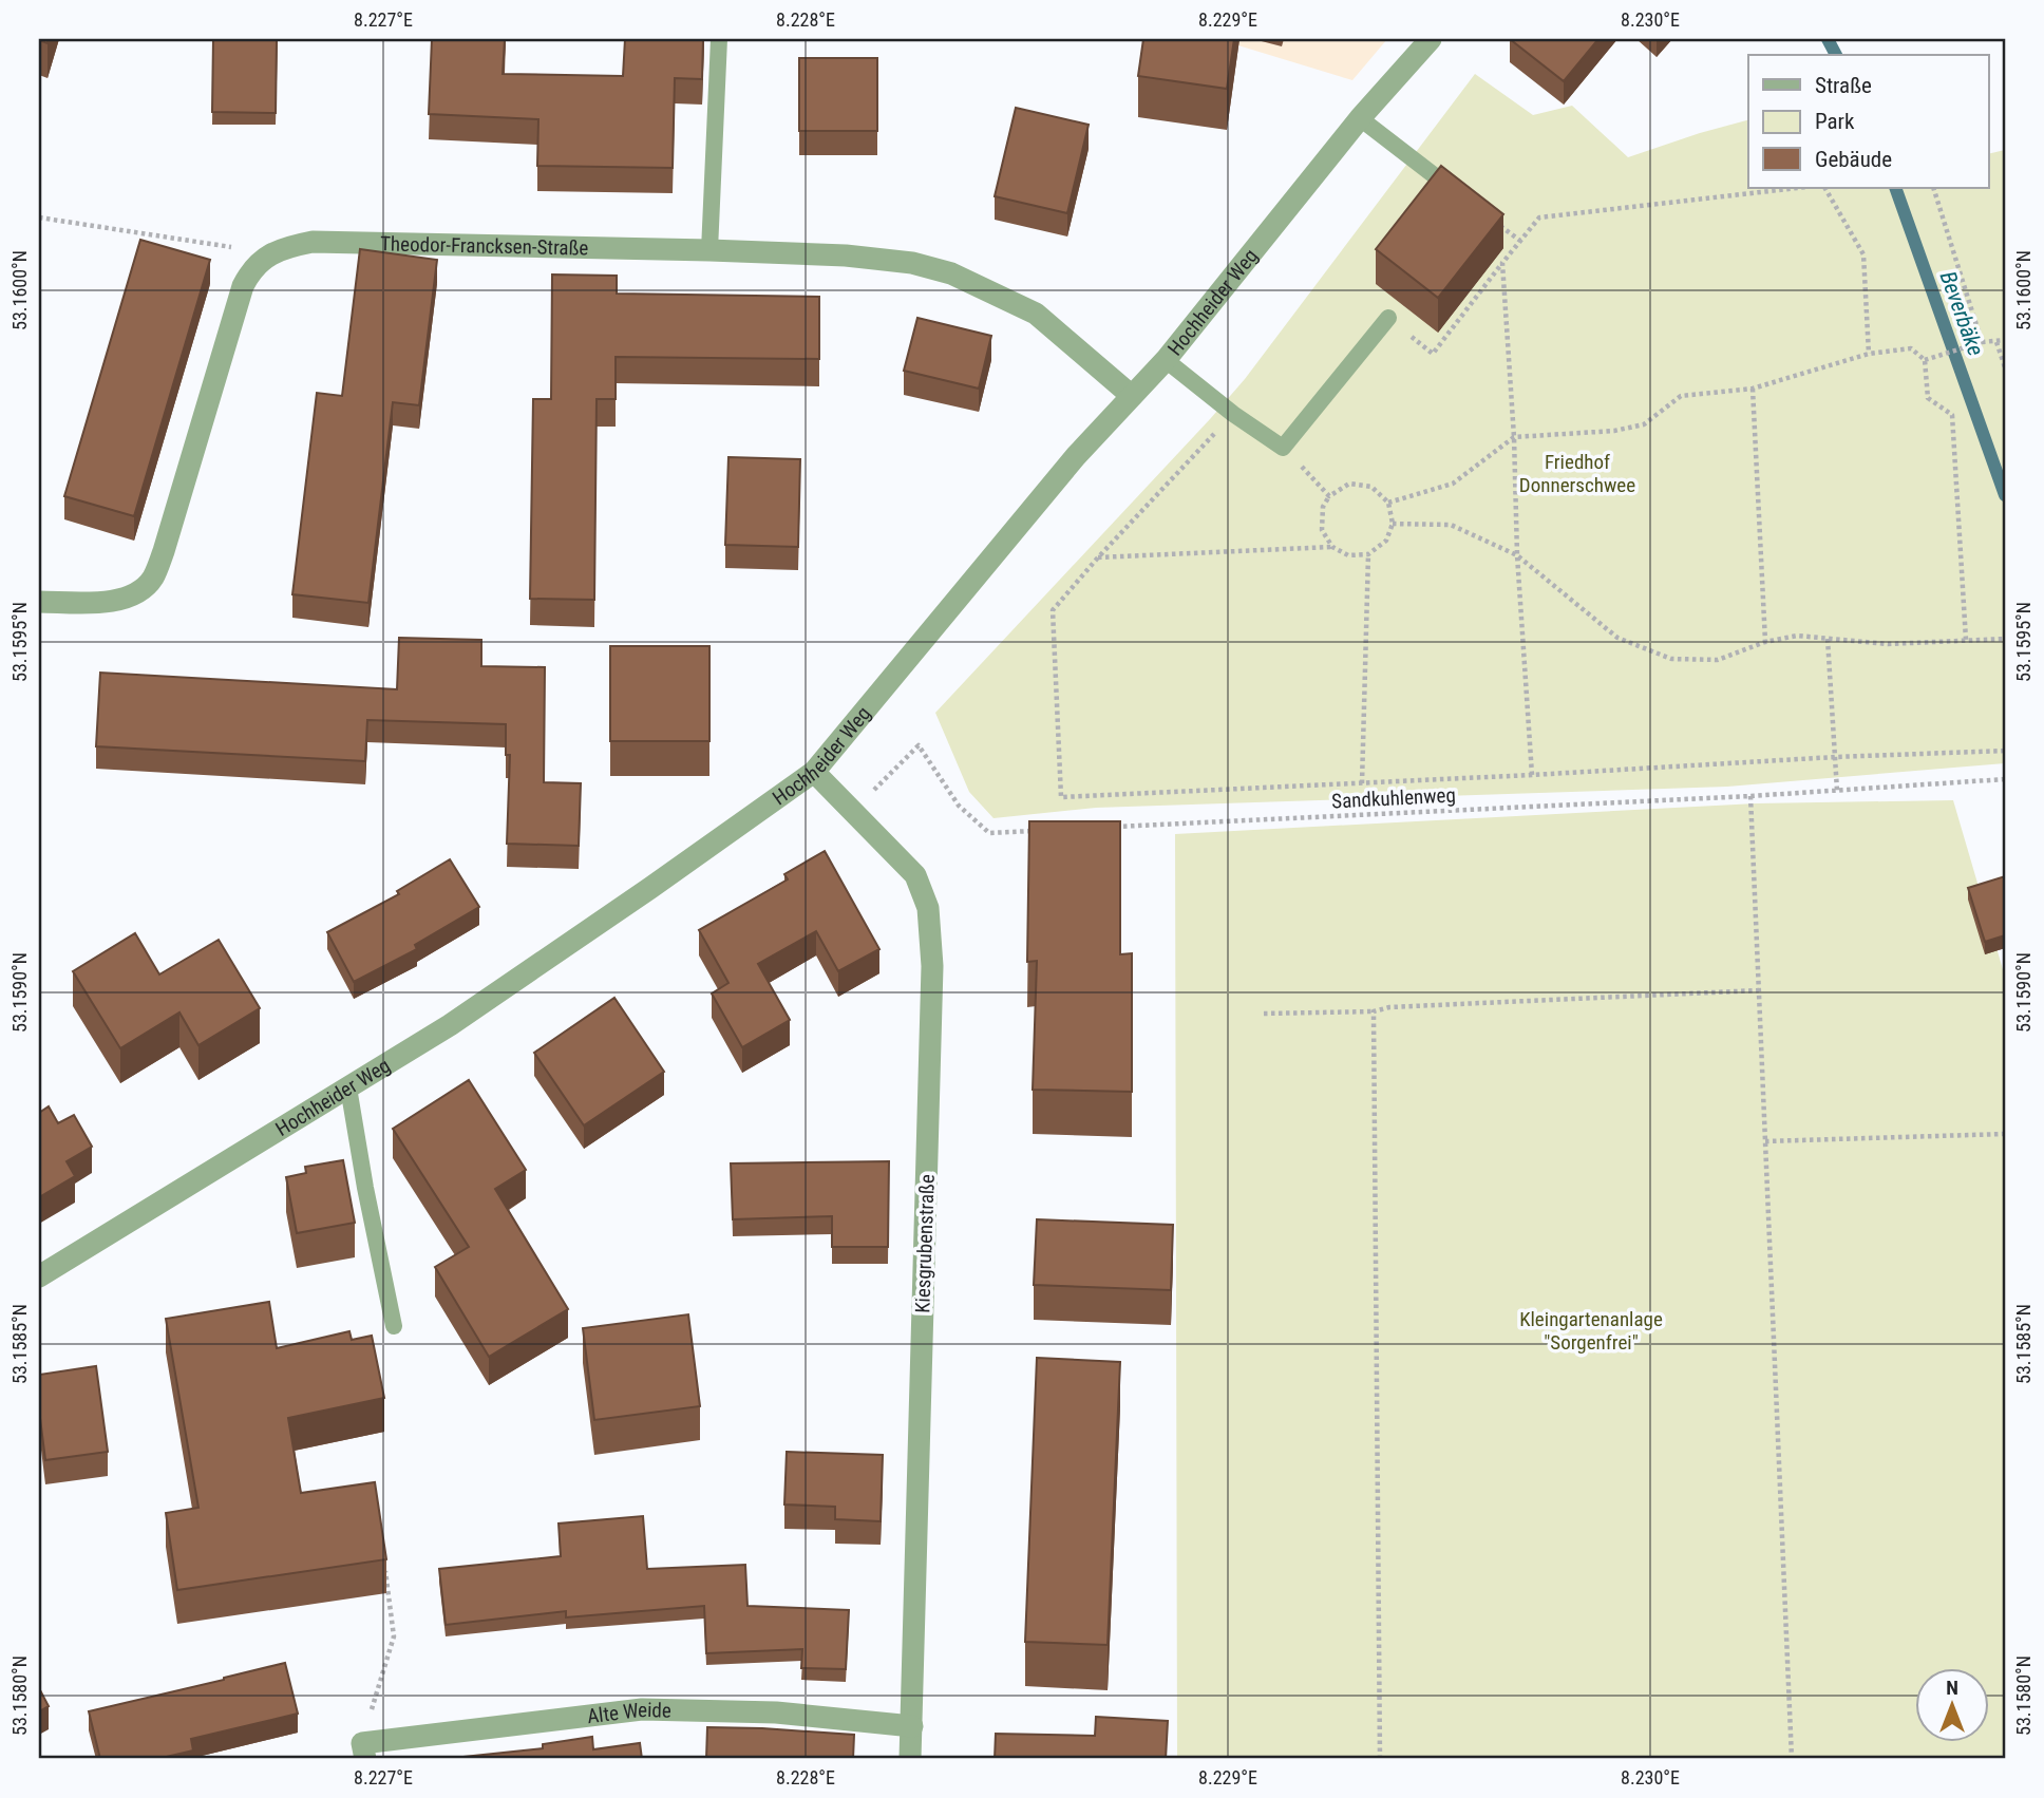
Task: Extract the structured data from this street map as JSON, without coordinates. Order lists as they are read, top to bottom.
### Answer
{
  "streets": {
    "street": [
      "Theodor-Francksen-Straße",
      "Hochheider Weg",
      "Kiesgrubenstraße",
      "Alte Weide"
    ],
    "path": ["Sandkuhlenweg"]
  },
  "crossings": [
    ["Theodor-Francksen-Straße", "Hochheider Weg"],
    ["Hochheider Weg", "Kiesgrubenstraße"],
    ["Kiesgrubenstraße", "Alte Weide"]
  ],
  "water": ["Beverbäke"],
  "parks": ["Friedhof Donnerschwee", "Kleingartenanlage \"Sorgenfrei\""],
  "legend": ["Straße", "Park", "Gebäude"],
  "north": "top",
  "coordinates": [
    "8.227°E",
    "8.228°E",
    "8.229°E",
    "8.230°E",
    "53.1600°N",
    "53.1595°N",
    "53.1590°N",
    "53.1585°N",
    "53.1580°N"
  ]
}
